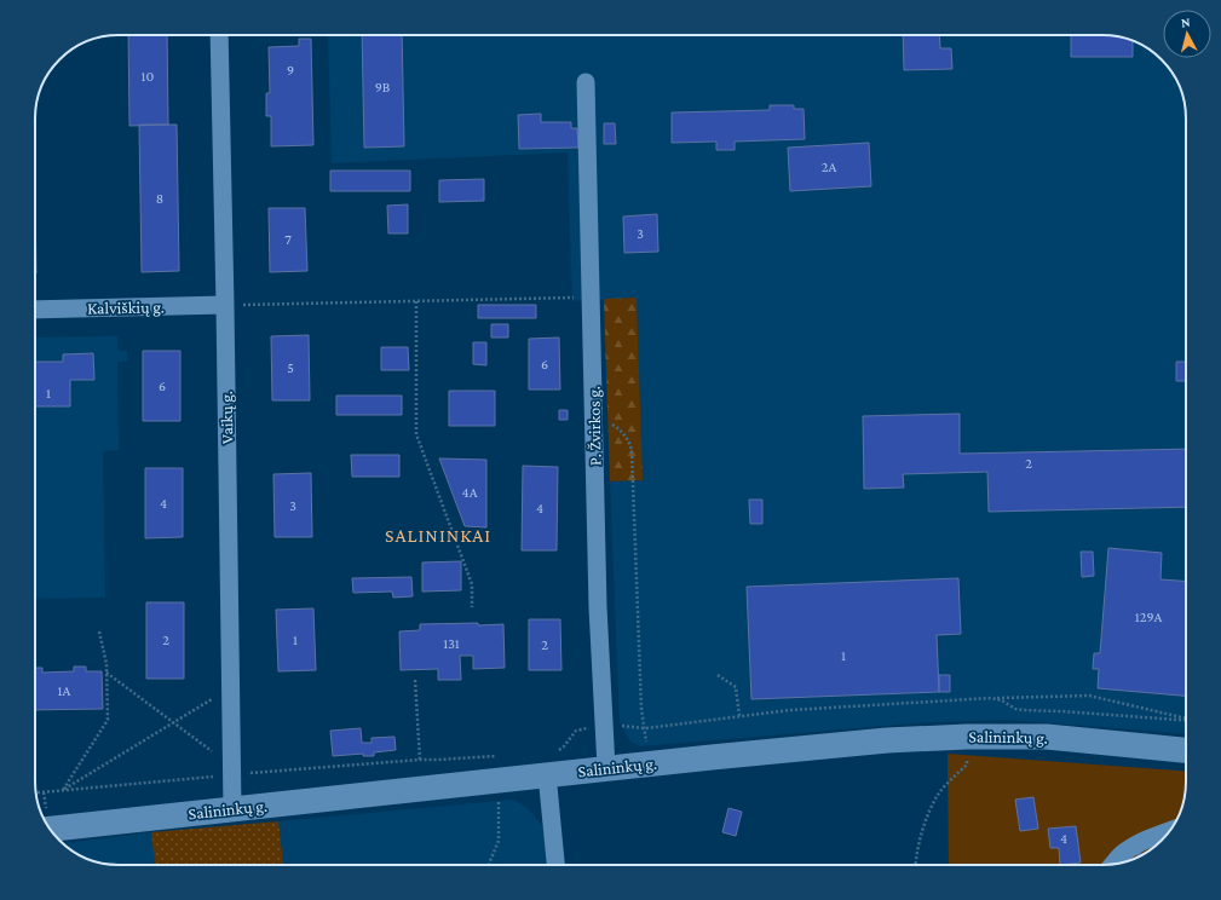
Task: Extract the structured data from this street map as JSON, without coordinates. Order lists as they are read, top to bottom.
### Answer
{
  "streets": {
    "main road": ["Salininkų g."],
    "street": ["Kalviškių g.", "Vaikų g.", "P. Žvirkos g."]
  },
  "crossings": [
    ["Kalviškių g.", "Vaikų g."],
    ["Vaikų g.", "Salininkų g."],
    ["P. Žvirkos g.", "Salininkų g."]
  ],
  "districts": ["SALININKAI"],
  "house_numbers": [
    "9",
    "10",
    "9B",
    "2A",
    "8",
    "3",
    "7",
    "6",
    "5",
    "6",
    "1",
    "2",
    "4A",
    "4",
    "3",
    "4",
    "129A",
    "2",
    "1",
    "131",
    "2",
    "1",
    "1A",
    "4"
  ],
  "north": "top"
}
